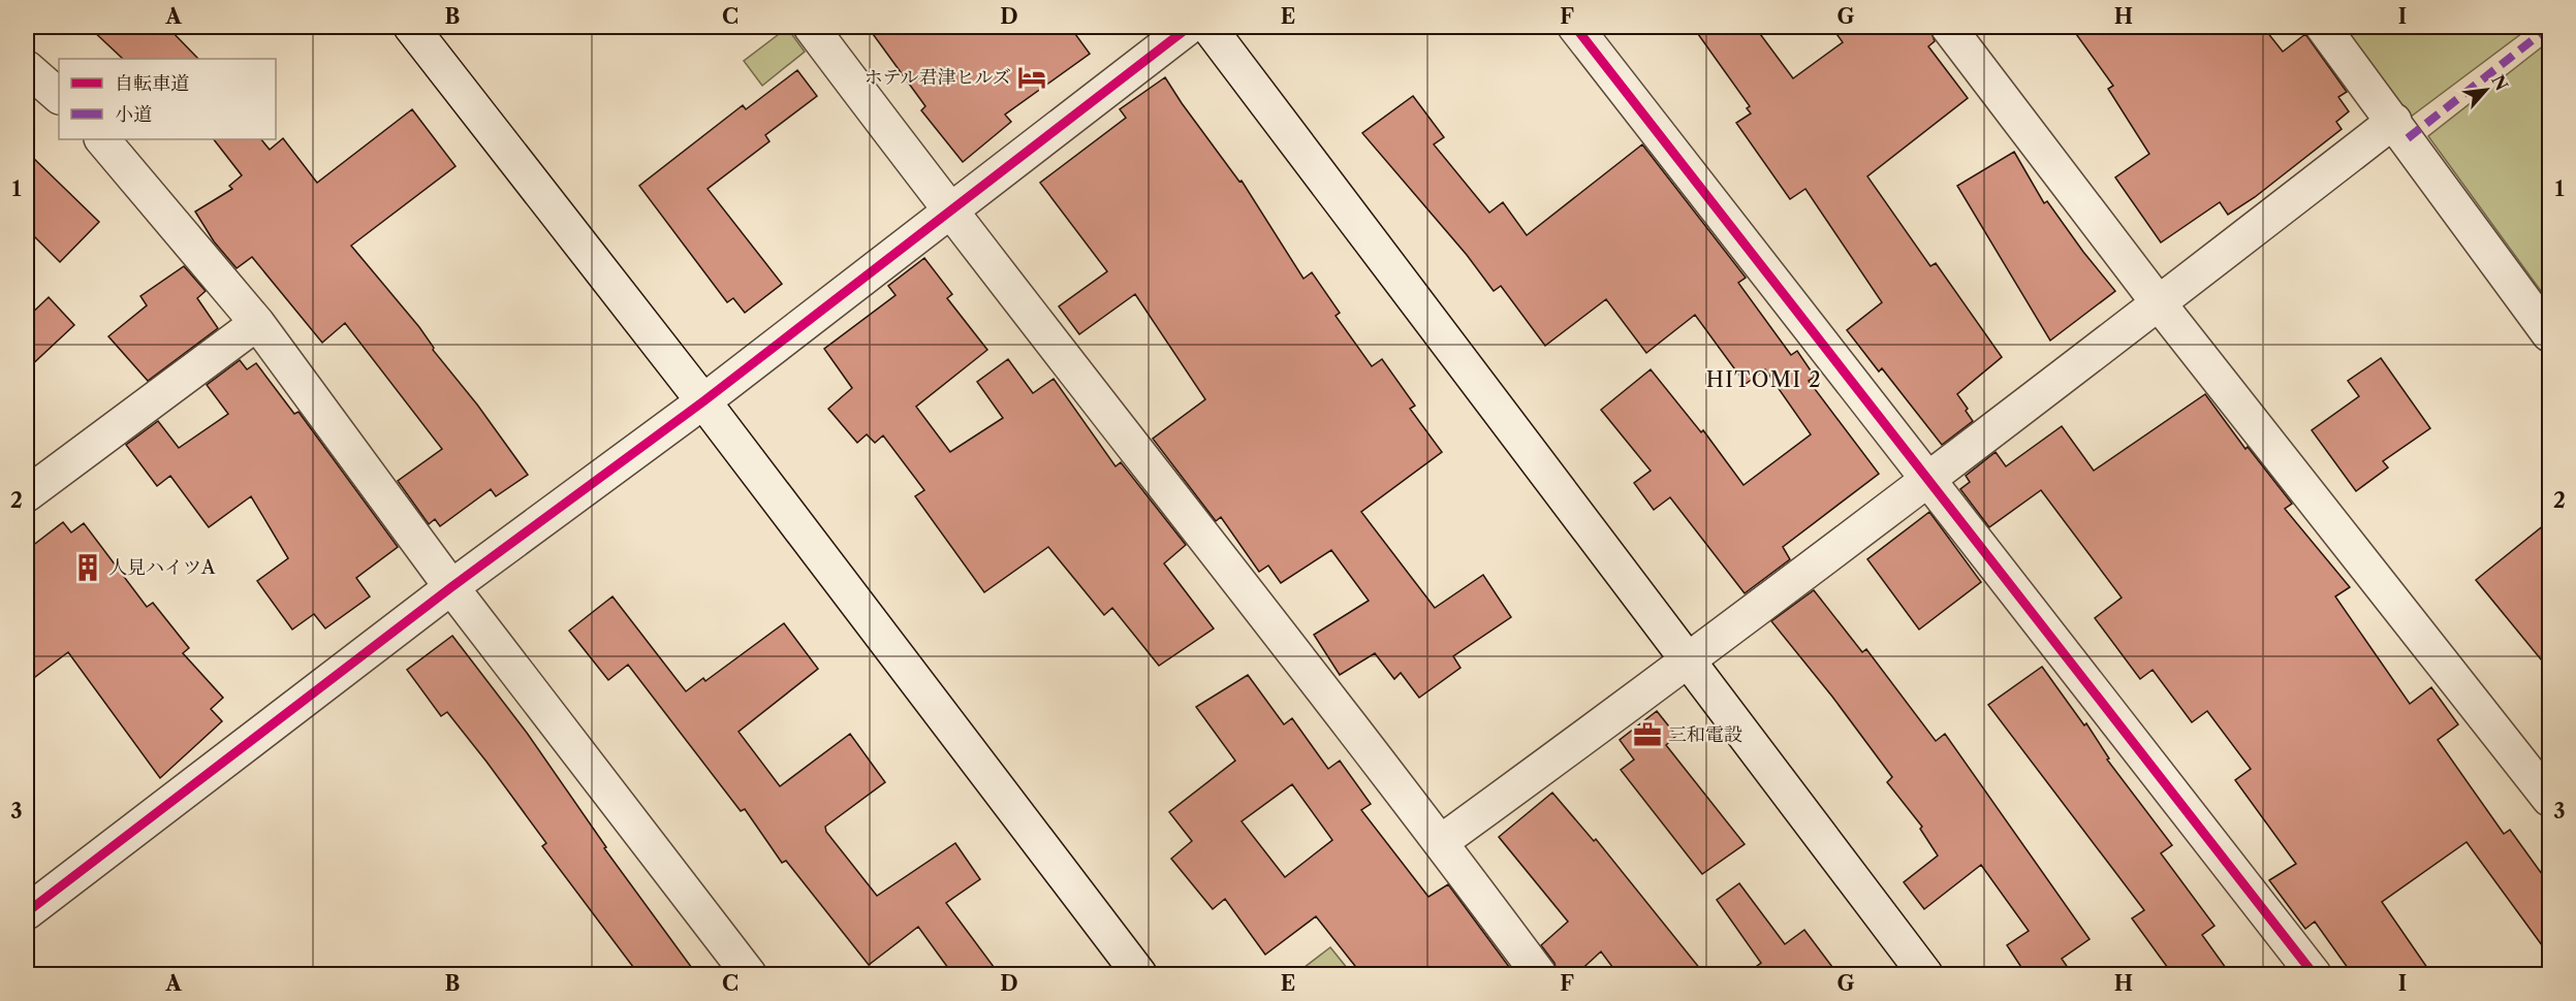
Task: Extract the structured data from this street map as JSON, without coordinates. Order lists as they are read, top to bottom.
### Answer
{
  "districts": ["HITOMI 2"],
  "places": {
    "hotel": ["ホテル君津ヒルズ"],
    "building": ["人見ハイツA"],
    "office": ["三和電設"]
  },
  "legend": ["自転車道", "小道"],
  "north": "top right",
  "grid": {
    "columns": [
      "A",
      "B",
      "C",
      "D",
      "E",
      "F",
      "G",
      "H",
      "I"
    ],
    "rows": ["1", "2", "3"]
  }
}
